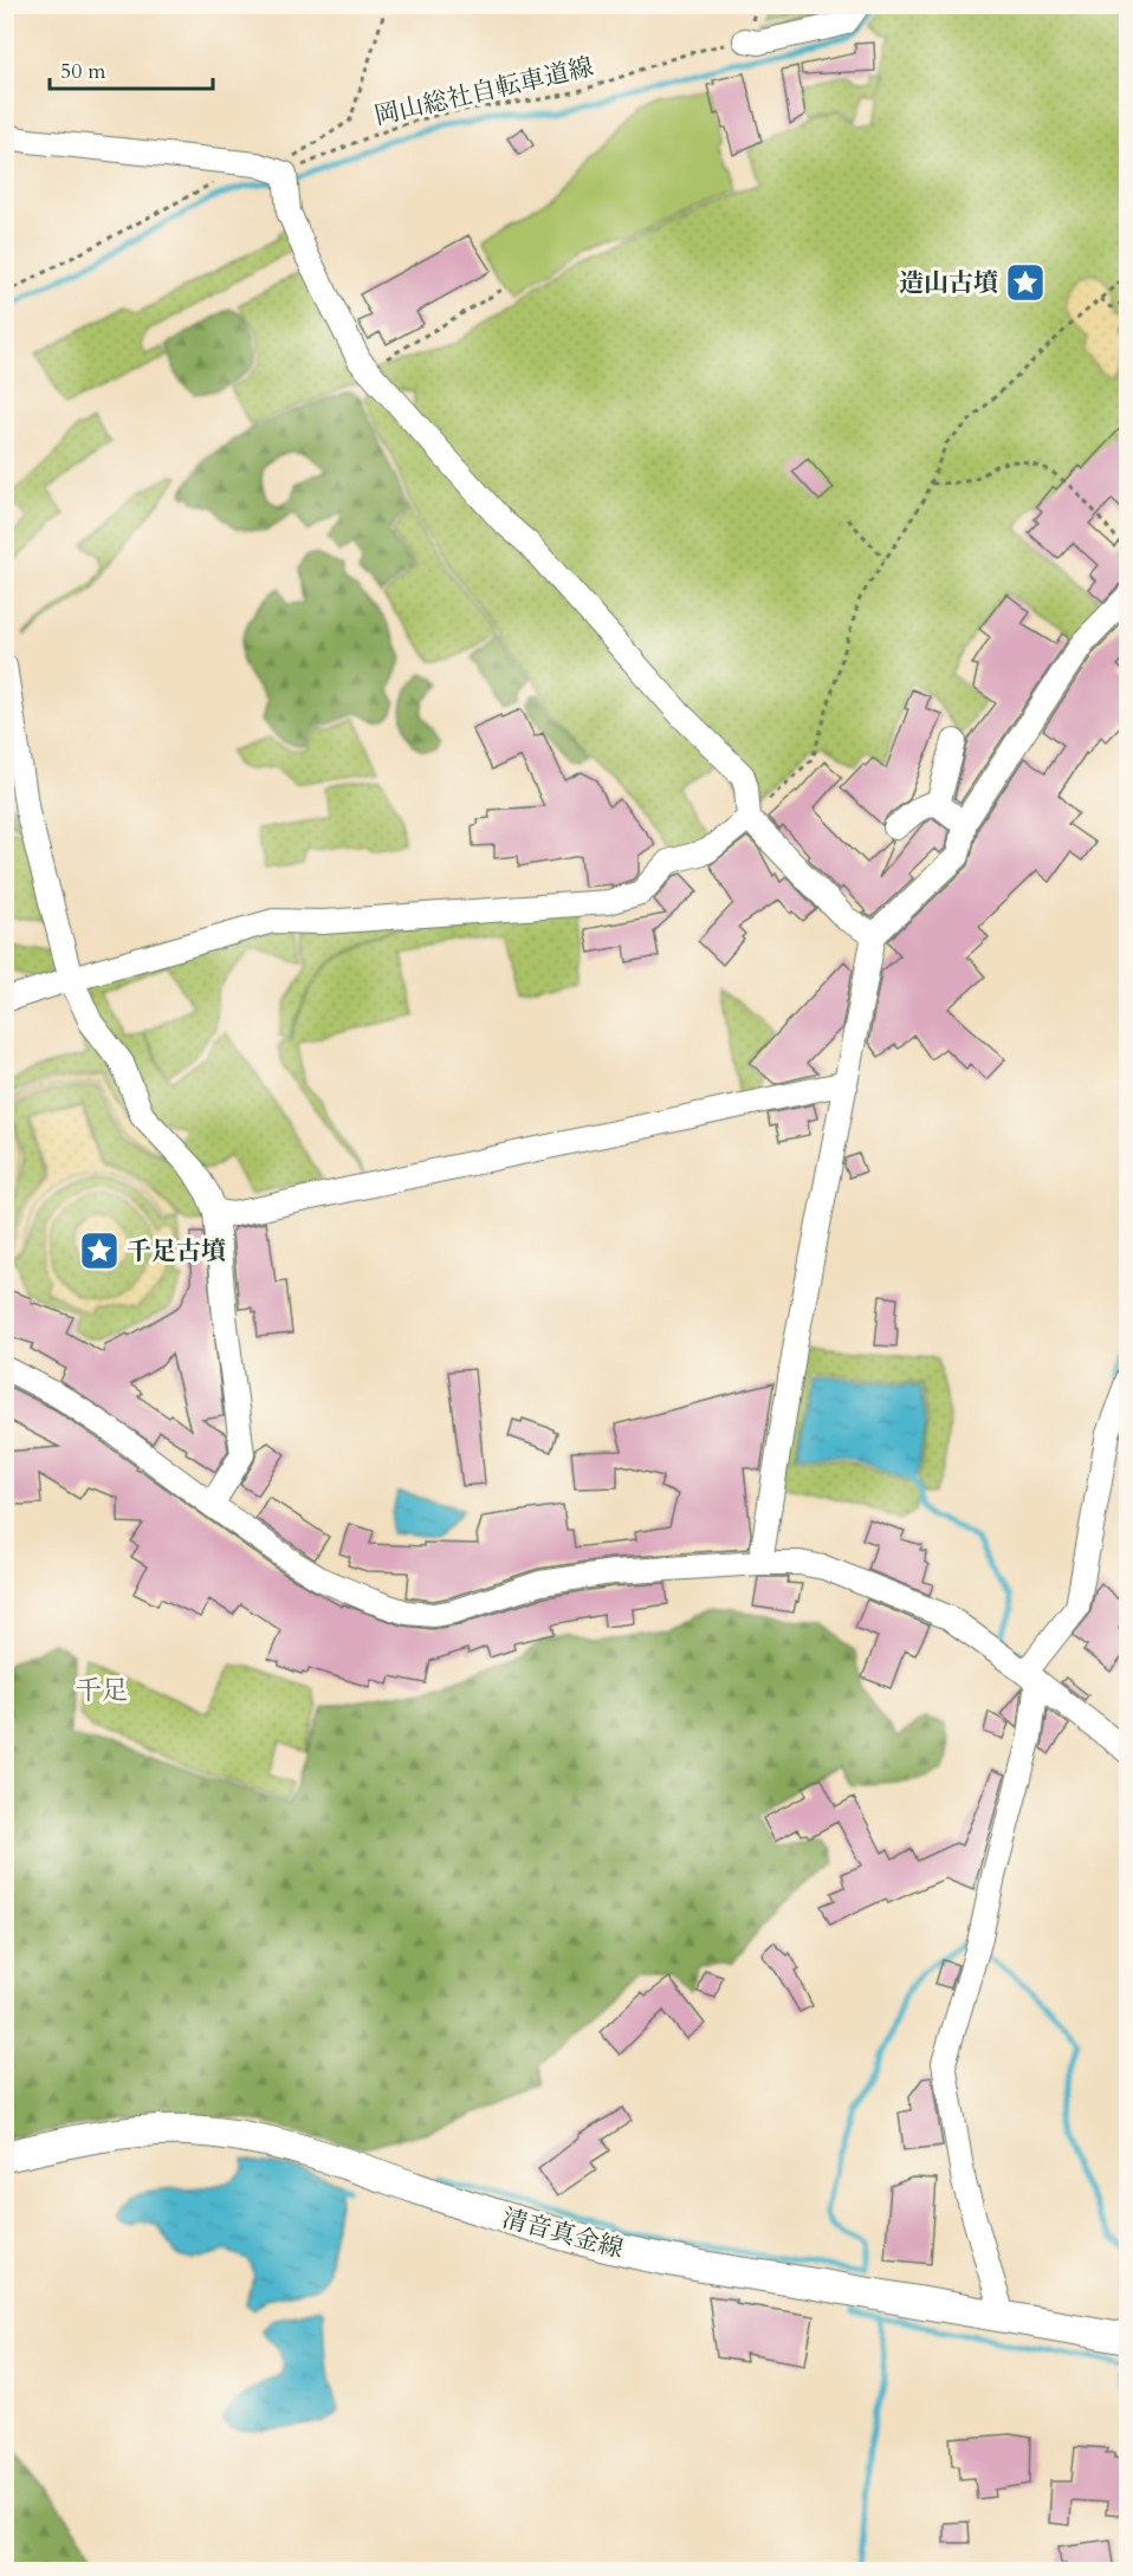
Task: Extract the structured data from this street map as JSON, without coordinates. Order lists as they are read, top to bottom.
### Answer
{
  "streets": {
    "main road": ["清音真金線"],
    "path": ["岡山総社自転車道線"]
  },
  "districts": ["千足"],
  "places": {
    "place": ["造山古墳", "千足古墳"]
  },
  "scale_bar": "50 m"
}
